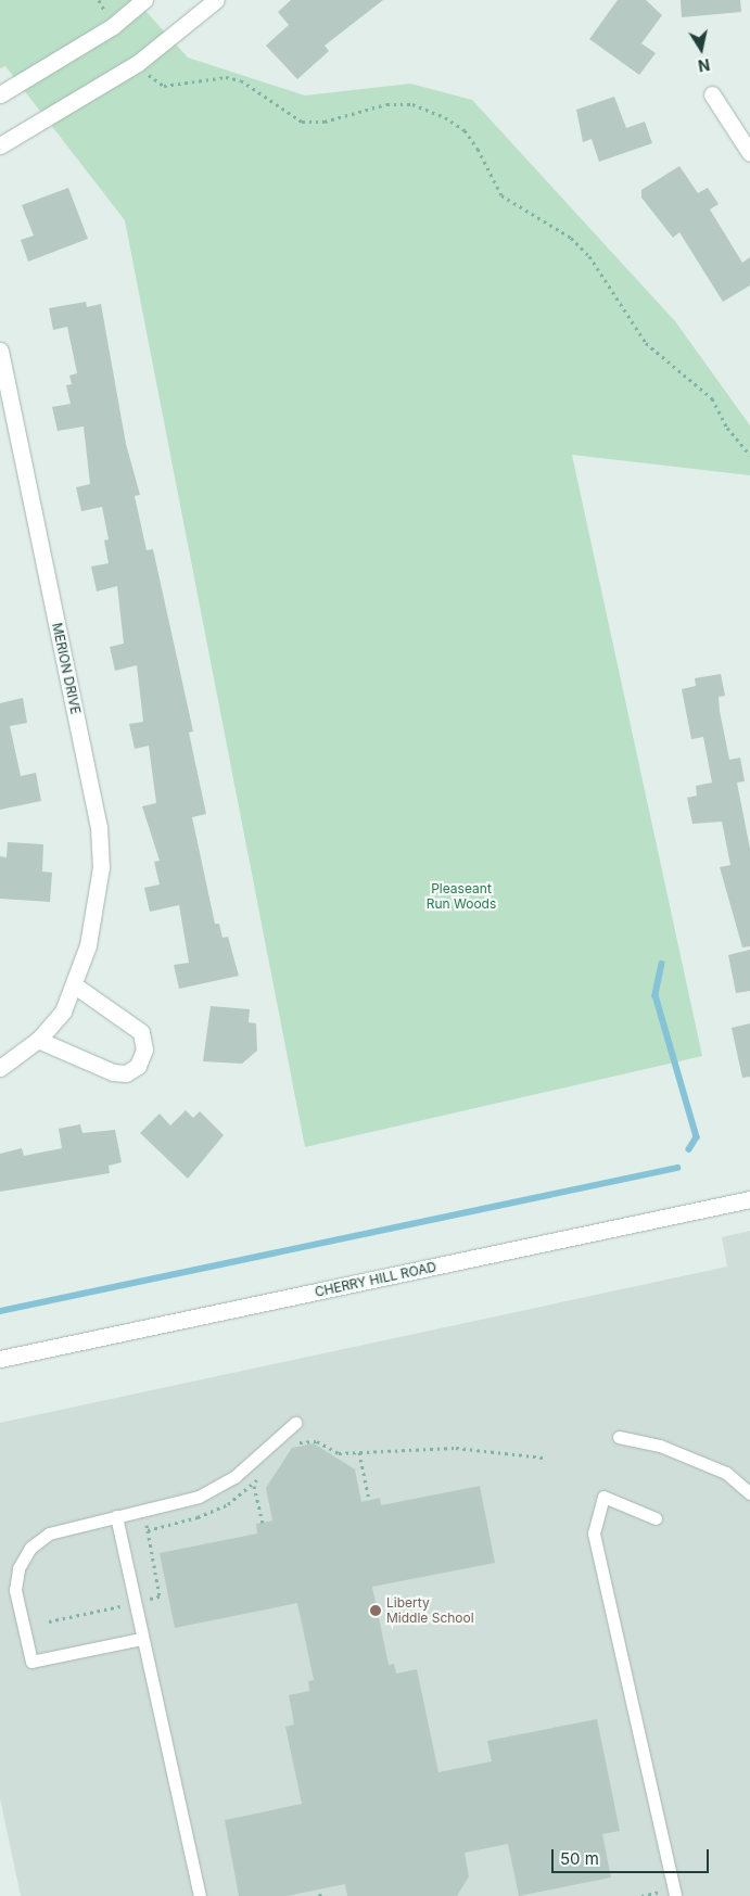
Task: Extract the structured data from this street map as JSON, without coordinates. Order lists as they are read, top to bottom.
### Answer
{
  "streets": {
    "street": ["MERION DRIVE", "CHERRY HILL ROAD"]
  },
  "parks": ["Pleaseant Run Woods"],
  "places": ["Liberty Middle School"],
  "scale_bar": "50 m",
  "north": "bottom"
}
